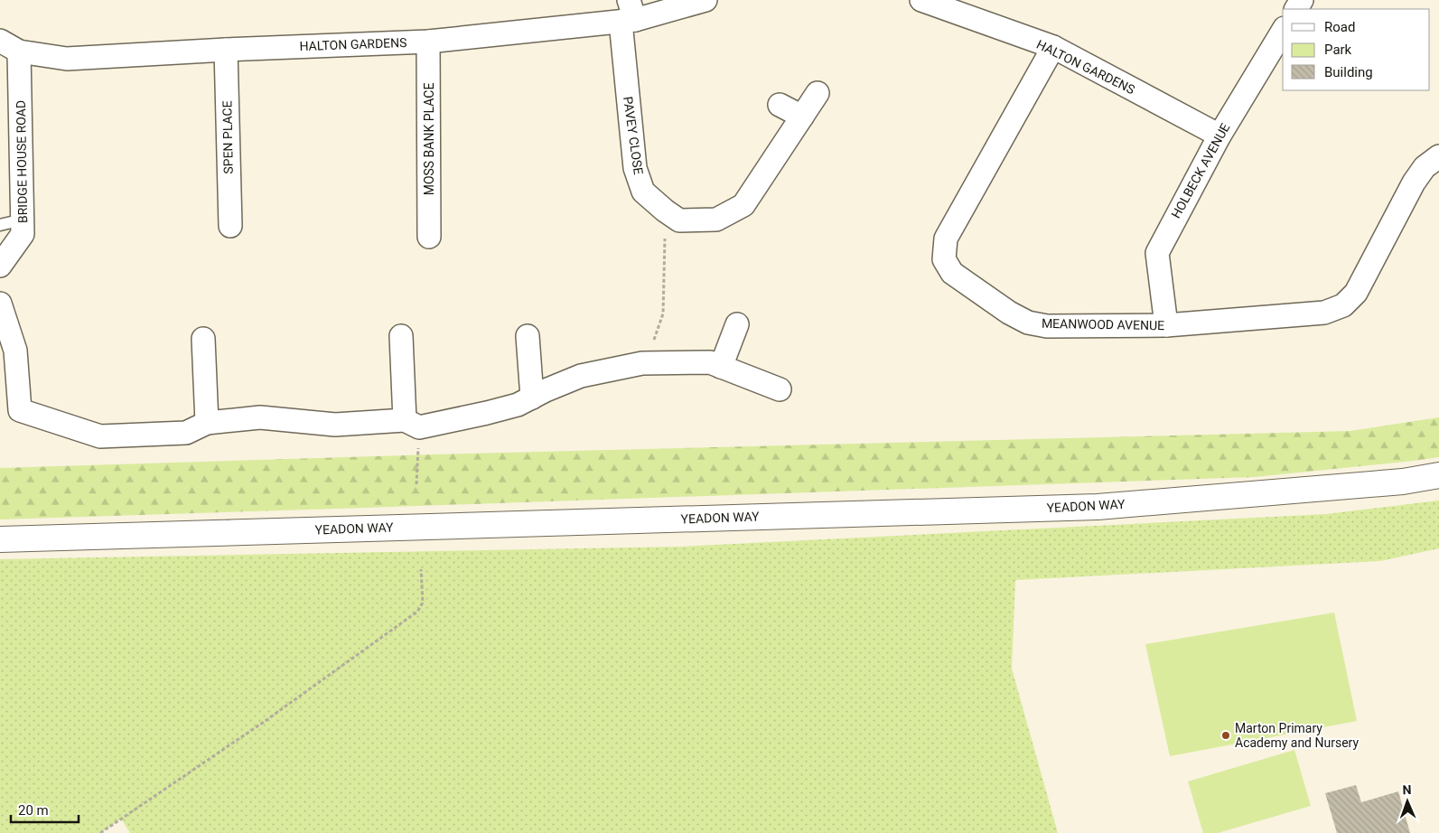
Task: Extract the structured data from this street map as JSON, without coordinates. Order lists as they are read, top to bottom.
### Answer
{
  "streets": {
    "street": [
      "HALTON GARDENS",
      "PAVEY CLOSE",
      "SPEN PLACE",
      "MOSS BANK PLACE",
      "BRIDGE HOUSE ROAD",
      "HOLBECK AVENUE",
      "MEANWOOD AVENUE",
      "YEADON WAY"
    ]
  },
  "crossings": [
    ["HALTON GARDENS", "PAVEY CLOSE"],
    ["HALTON GARDENS", "SPEN PLACE"],
    ["HALTON GARDENS", "MOSS BANK PLACE"],
    ["HALTON GARDENS", "BRIDGE HOUSE ROAD"],
    ["HALTON GARDENS", "HOLBECK AVENUE"],
    ["HALTON GARDENS", "MEANWOOD AVENUE"],
    ["HOLBECK AVENUE", "MEANWOOD AVENUE"]
  ],
  "places": ["Marton Primary Academy and Nursery"],
  "legend": ["Road", "Park", "Building"],
  "scale_bar": "20 m",
  "north": "top"
}
